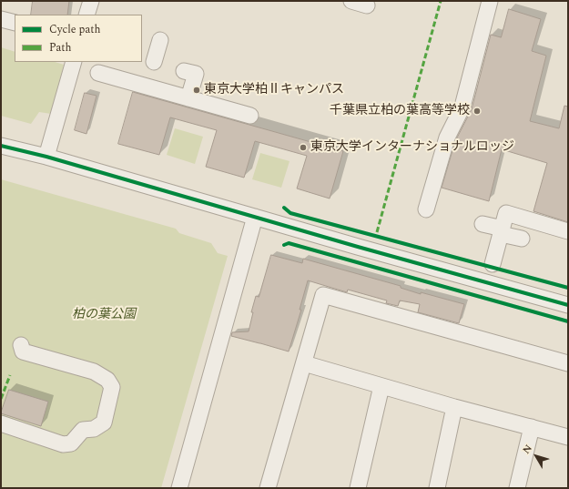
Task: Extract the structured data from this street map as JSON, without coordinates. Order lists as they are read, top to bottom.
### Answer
{
  "parks": ["柏の葉公園"],
  "places": ["東京大学柏Ⅱキャンパス", "千葉県立柏の葉高等学校", "東京大学インターナショナルロッジ"],
  "legend": ["Cycle path", "Path"],
  "north": "top left"
}
